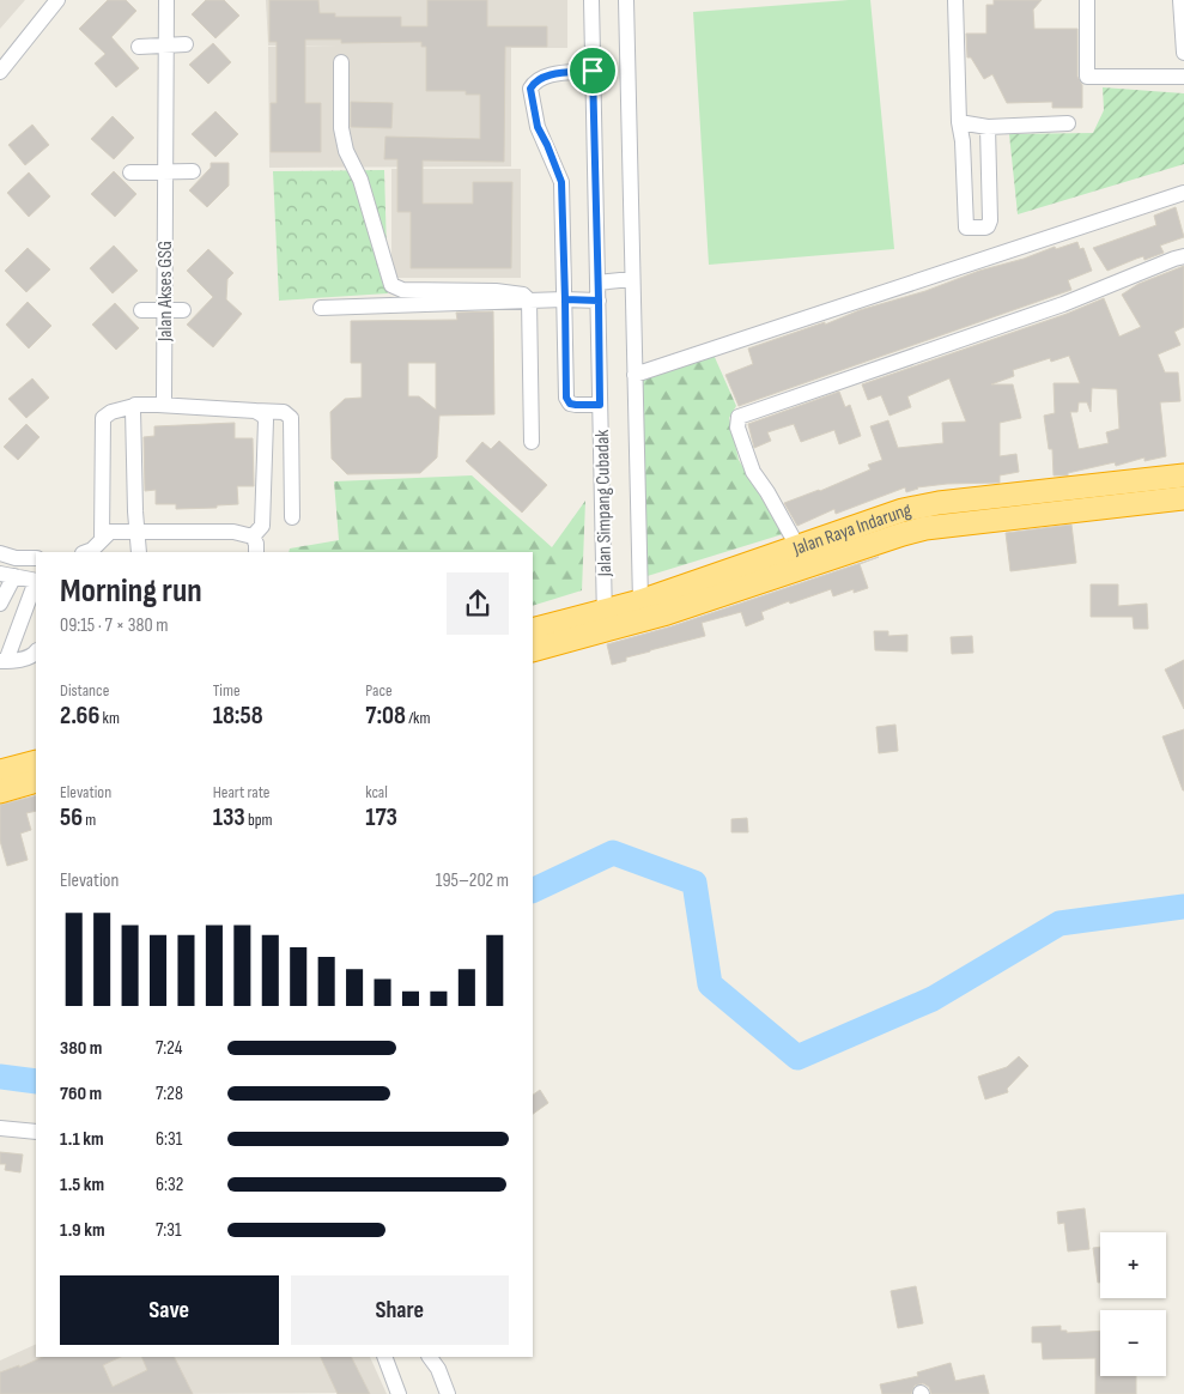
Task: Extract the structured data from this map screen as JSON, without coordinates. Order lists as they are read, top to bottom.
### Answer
{
  "streets": {
    "highway": ["Jalan Raya Indarung"],
    "street": ["Jalan Akses GSG", "Jalan Simpang Cubadak"]
  },
  "crossings": [
    ["Jalan Simpang Cubadak", "Jalan Raya Indarung"]
  ],
  "page": {
    "heading": ["Morning run", "09:15 · 7 × 380 m"],
    "stats": [
      ["Distance", "2.66 km"],
      ["Time", "18:58"],
      ["Pace", "7:08 /km"],
      ["Elevation", "56 m"],
      ["Heart rate", "133 bpm"],
      ["kcal", "173"]
    ],
    "chart": ["Elevation", "195–202 m"],
    "list": [
      {
        "name": "380 m",
        "note": "7:24"
      },
      {
        "name": "760 m",
        "note": "7:28"
      },
      {
        "name": "1.1 km",
        "note": "6:31"
      },
      {
        "name": "1.5 km",
        "note": "6:32"
      },
      {
        "name": "1.9 km",
        "note": "7:31"
      }
    ],
    "map_buttons": ["+", "−"],
    "buttons": ["Save", "Share"]
  }
}
